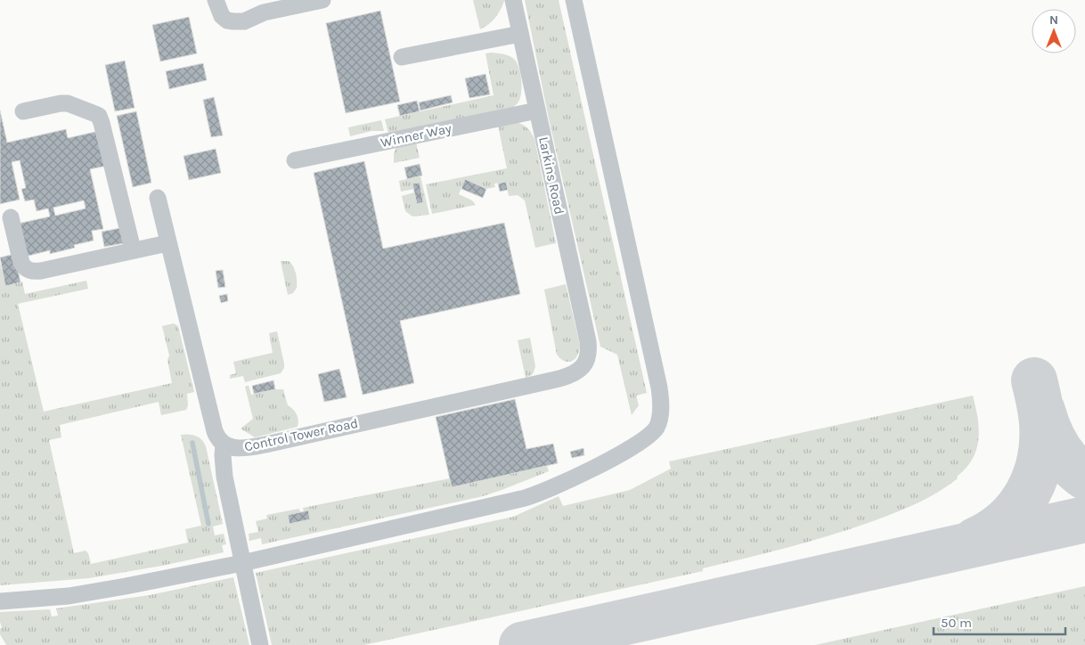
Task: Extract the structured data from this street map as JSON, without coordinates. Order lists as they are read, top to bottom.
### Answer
{
  "streets": {
    "lane": ["Winner Way", "Larkins Road", "Control Tower Road"]
  },
  "crossings": [
    ["Winner Way", "Larkins Road"],
    ["Larkins Road", "Control Tower Road"]
  ],
  "scale_bar": "50 m",
  "north": "top"
}
